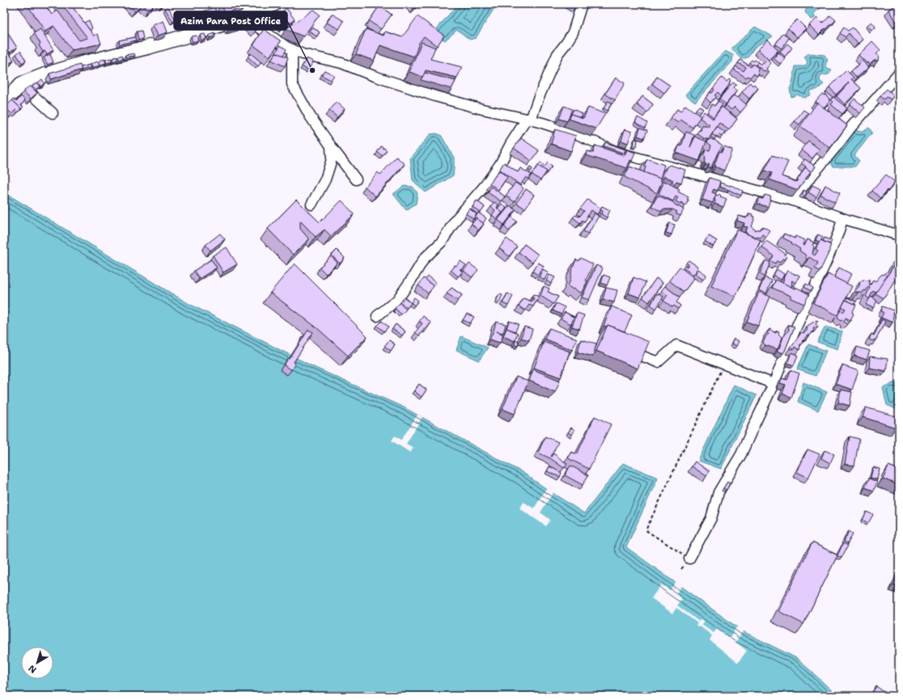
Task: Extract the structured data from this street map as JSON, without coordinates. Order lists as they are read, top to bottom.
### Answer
{
  "places": ["Azim Para Post Office"],
  "north": "bottom left"
}
